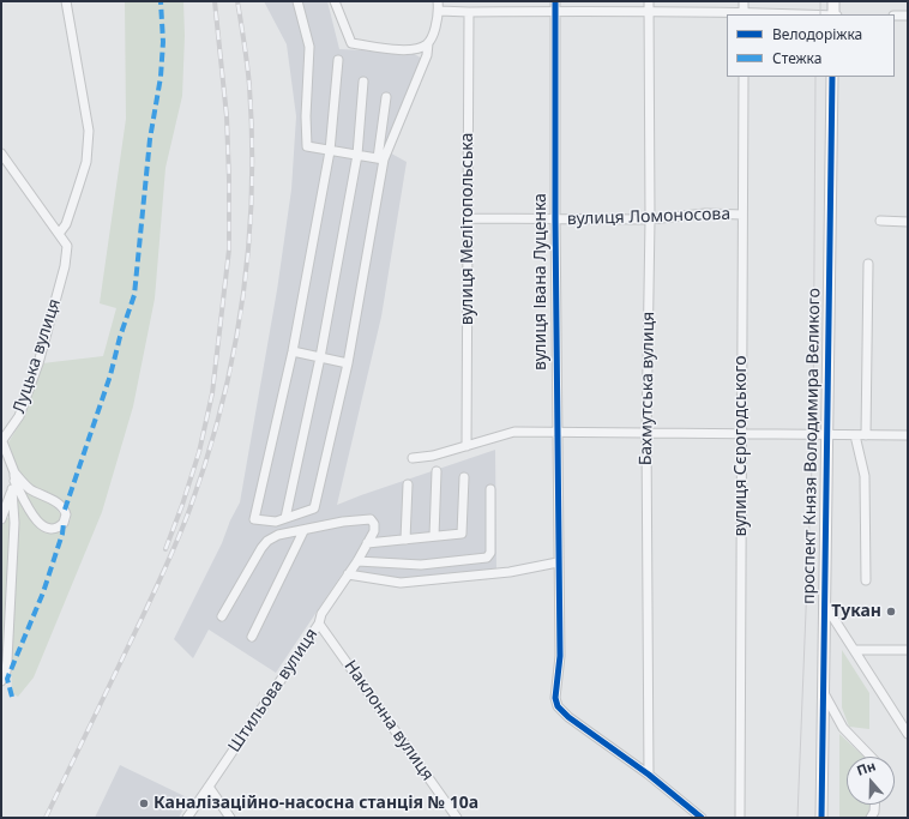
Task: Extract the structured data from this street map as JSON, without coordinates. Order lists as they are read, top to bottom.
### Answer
{
  "streets": {
    "main road": ["проспект Князя Володимира Великого"],
    "street": [
      "вулиця Ломоносова",
      "вулиця Мелітопольська",
      "вулиця Івана Луценка",
      "Луцька вулиця",
      "Бахмутська вулиця",
      "вулиця Сєрогодського",
      "Штильова вулиця",
      "Наклонна вулиця"
    ]
  },
  "crossings": [
    ["вулиця Ломоносова", "вулиця Мелітопольська"],
    ["вулиця Ломоносова", "вулиця Івана Луценка"],
    ["вулиця Ломоносова", "Бахмутська вулиця"],
    ["вулиця Ломоносова", "вулиця Сєрогодського"],
    ["вулиця Івана Луценка", "Бахмутська вулиця"],
    ["Штильова вулиця", "Наклонна вулиця"]
  ],
  "places": ["Тукан", "Каналізаційно-насосна станція № 10а"],
  "legend": ["Велодоріжка", "Стежка"],
  "north": "top"
}
